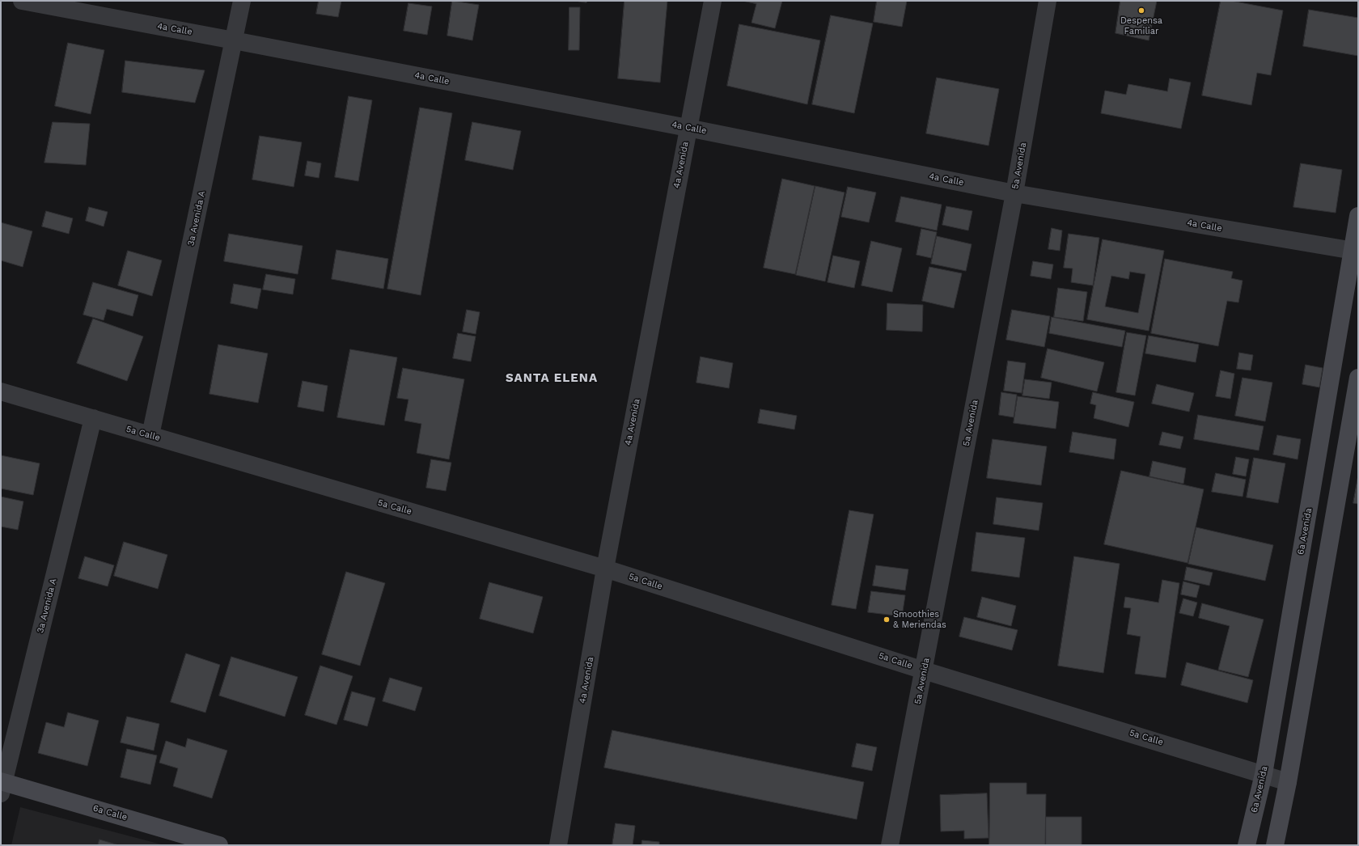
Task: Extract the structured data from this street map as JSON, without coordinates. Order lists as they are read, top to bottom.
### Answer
{
  "streets": {
    "street": [
      "4a Calle",
      "4a Avenida",
      "5a Avenida",
      "3a Avenida A",
      "5a Calle",
      "6a Avenida",
      "6a Calle"
    ]
  },
  "crossings": [
    ["4a Calle", "4a Avenida"],
    ["4a Calle", "5a Avenida"],
    ["4a Calle", "3a Avenida A"],
    ["4a Calle", "6a Avenida"],
    ["4a Avenida", "5a Calle"],
    ["5a Avenida", "5a Calle"],
    ["3a Avenida A", "5a Calle"],
    ["3a Avenida A", "6a Calle"],
    ["5a Calle", "6a Avenida"]
  ],
  "districts": ["SANTA ELENA"],
  "places": ["Despensa Familiar", "Smoothies & Meriendas"]
}
